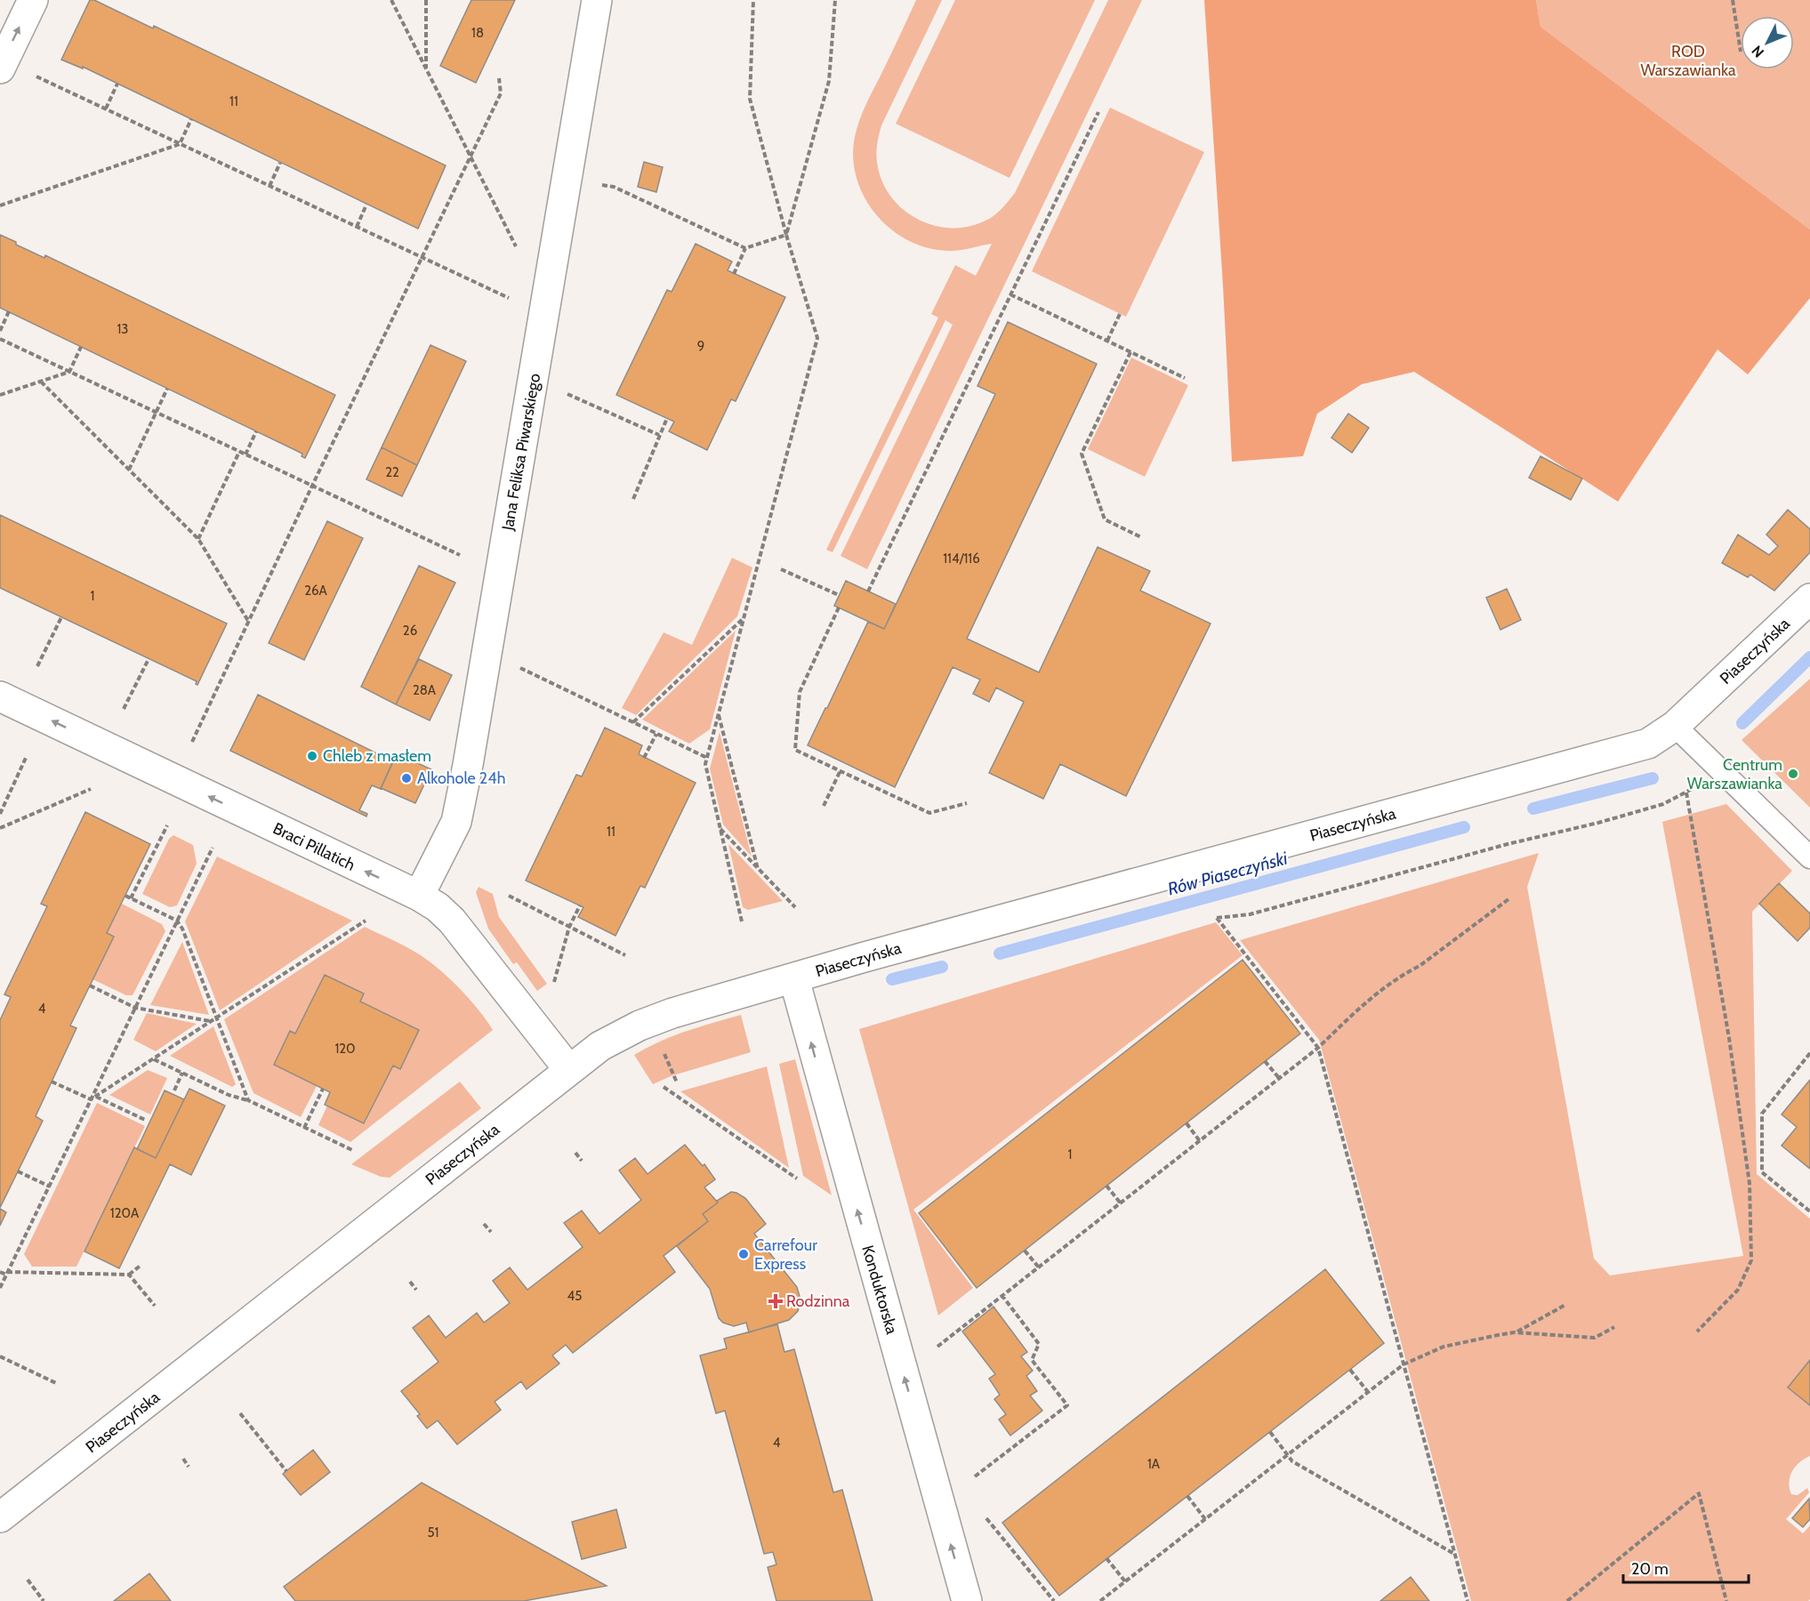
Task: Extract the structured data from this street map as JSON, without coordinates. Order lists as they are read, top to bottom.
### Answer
{
  "streets": {
    "street": [
      "Jana Feliksa Piwarskiego",
      "Piaseczyńska",
      "Braci Pillatich",
      "Konduktorska"
    ]
  },
  "crossings": [
    ["Jana Feliksa Piwarskiego", "Braci Pillatich"],
    ["Piaseczyńska", "Braci Pillatich"],
    ["Piaseczyńska", "Konduktorska"]
  ],
  "one_way": ["Braci Pillatich", "Konduktorska"],
  "water": ["Rów Piaseczyński"],
  "parks": ["ROD Warszawianka"],
  "places": {
    "other": [
      "Chleb z masłem",
      "Centrum Warszawianka",
      "Alkohole 24h",
      "Carrefour Express"
    ],
    "health": ["Rodzinna"]
  },
  "house_numbers": [
    "18",
    "11",
    "13",
    "9",
    "22",
    "114/116",
    "26A",
    "1",
    "26",
    "28A",
    "11",
    "4",
    "120",
    "1",
    "120A",
    "45",
    "4",
    "1A",
    "51"
  ],
  "scale_bar": "20 m",
  "north": "bottom left"
}
